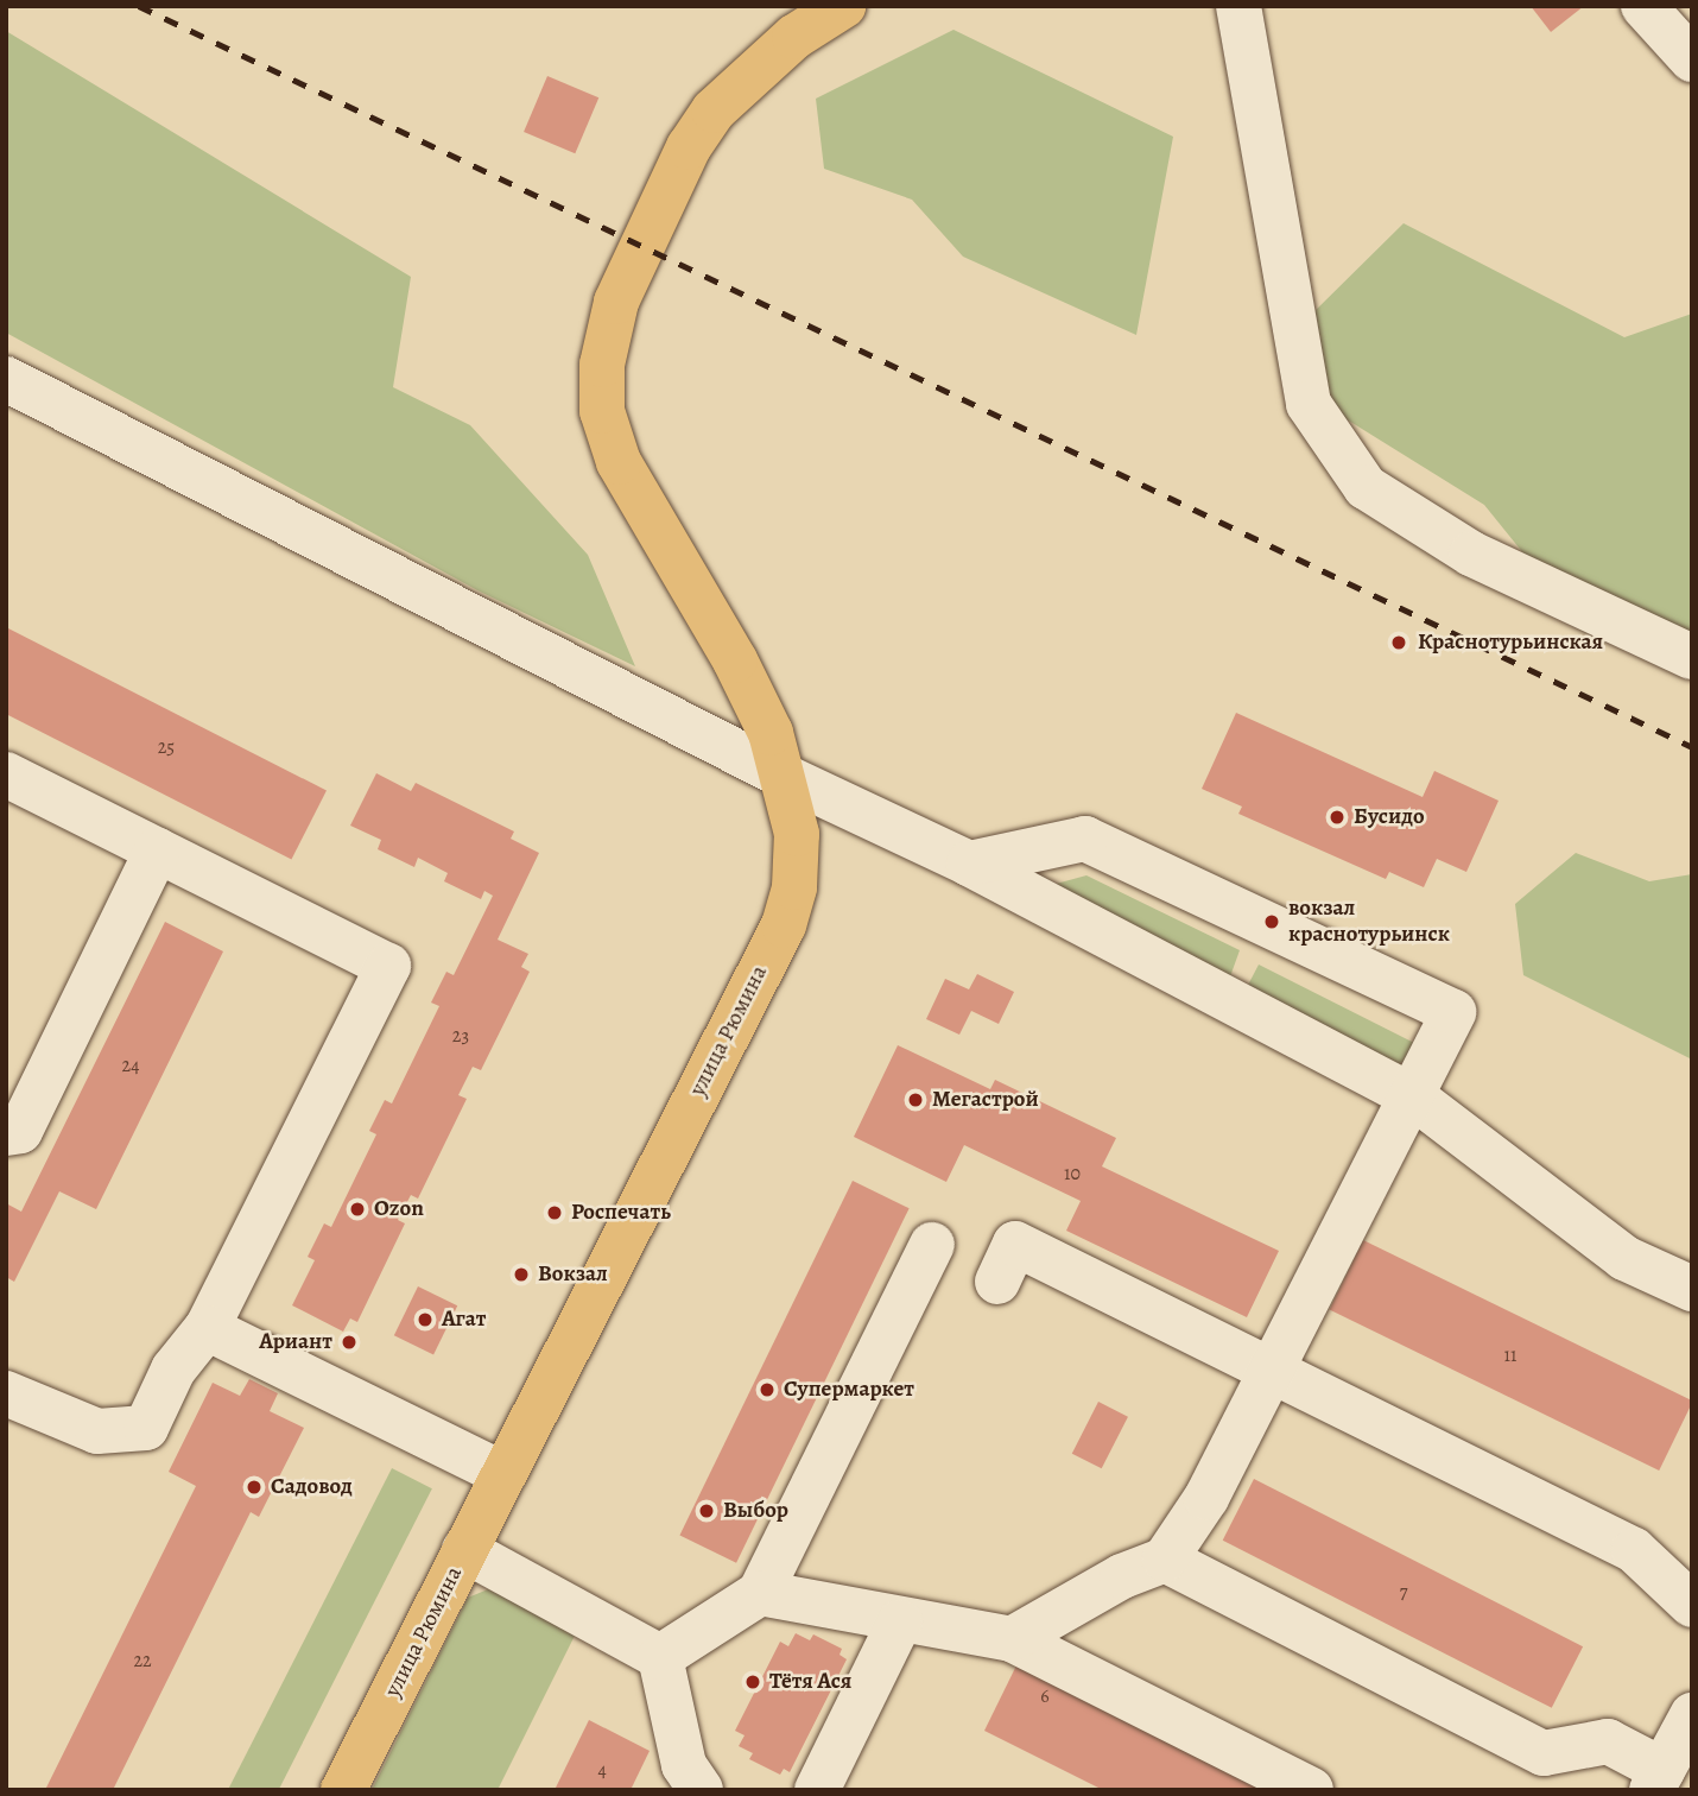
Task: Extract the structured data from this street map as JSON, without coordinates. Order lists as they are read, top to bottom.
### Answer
{
  "streets": {
    "main road": ["улица Рюмина"]
  },
  "places": [
    "Краснотурьинская",
    "Бусидо",
    "вокзал краснотурьинск",
    "Мегастрой",
    "Ozon",
    "Роспечать",
    "Вокзал",
    "Агат",
    "Ариант",
    "Супермаркет",
    "Садовод",
    "Выбор",
    "Тётя Ася"
  ],
  "house_numbers": [
    "25",
    "23",
    "24",
    "10",
    "11",
    "7",
    "22",
    "6",
    "4"
  ]
}
